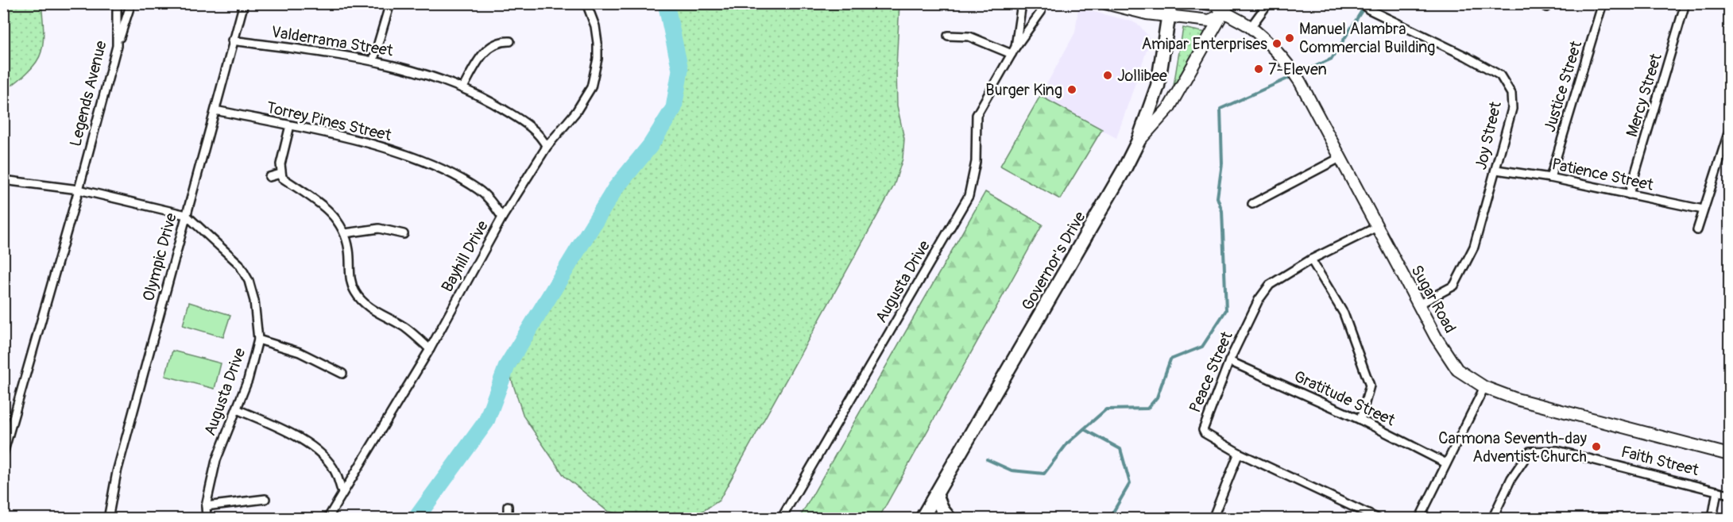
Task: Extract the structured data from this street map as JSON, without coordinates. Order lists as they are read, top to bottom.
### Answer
{
  "streets": {
    "highway": ["Governor's Drive"],
    "main road": ["Sugar Road"],
    "street": [
      "Valderrama Street",
      "Justice Street",
      "Legends Avenue",
      "Mercy Street",
      "Torrey Pines Street",
      "Joy Street",
      "Patience Street",
      "Bayhill Drive",
      "Olympic Drive",
      "Augusta Drive",
      "Peace Street",
      "Gratitude Street",
      "Faith Street"
    ]
  },
  "crossings": [
    ["Valderrama Street", "Bayhill Drive"],
    ["Valderrama Street", "Olympic Drive"],
    ["Justice Street", "Patience Street"],
    ["Mercy Street", "Patience Street"],
    ["Torrey Pines Street", "Bayhill Drive"],
    ["Torrey Pines Street", "Olympic Drive"],
    ["Joy Street", "Patience Street"],
    ["Joy Street", "Sugar Road"],
    ["Olympic Drive", "Augusta Drive"],
    ["Sugar Road", "Peace Street"],
    ["Peace Street", "Gratitude Street"]
  ],
  "places": [
    "Manuel Alambra Commercial Building",
    "Amipar Enterprises",
    "7-Eleven",
    "Jollibee",
    "Burger King",
    "Carmona Seventh-day Adventist Church"
  ]
}
